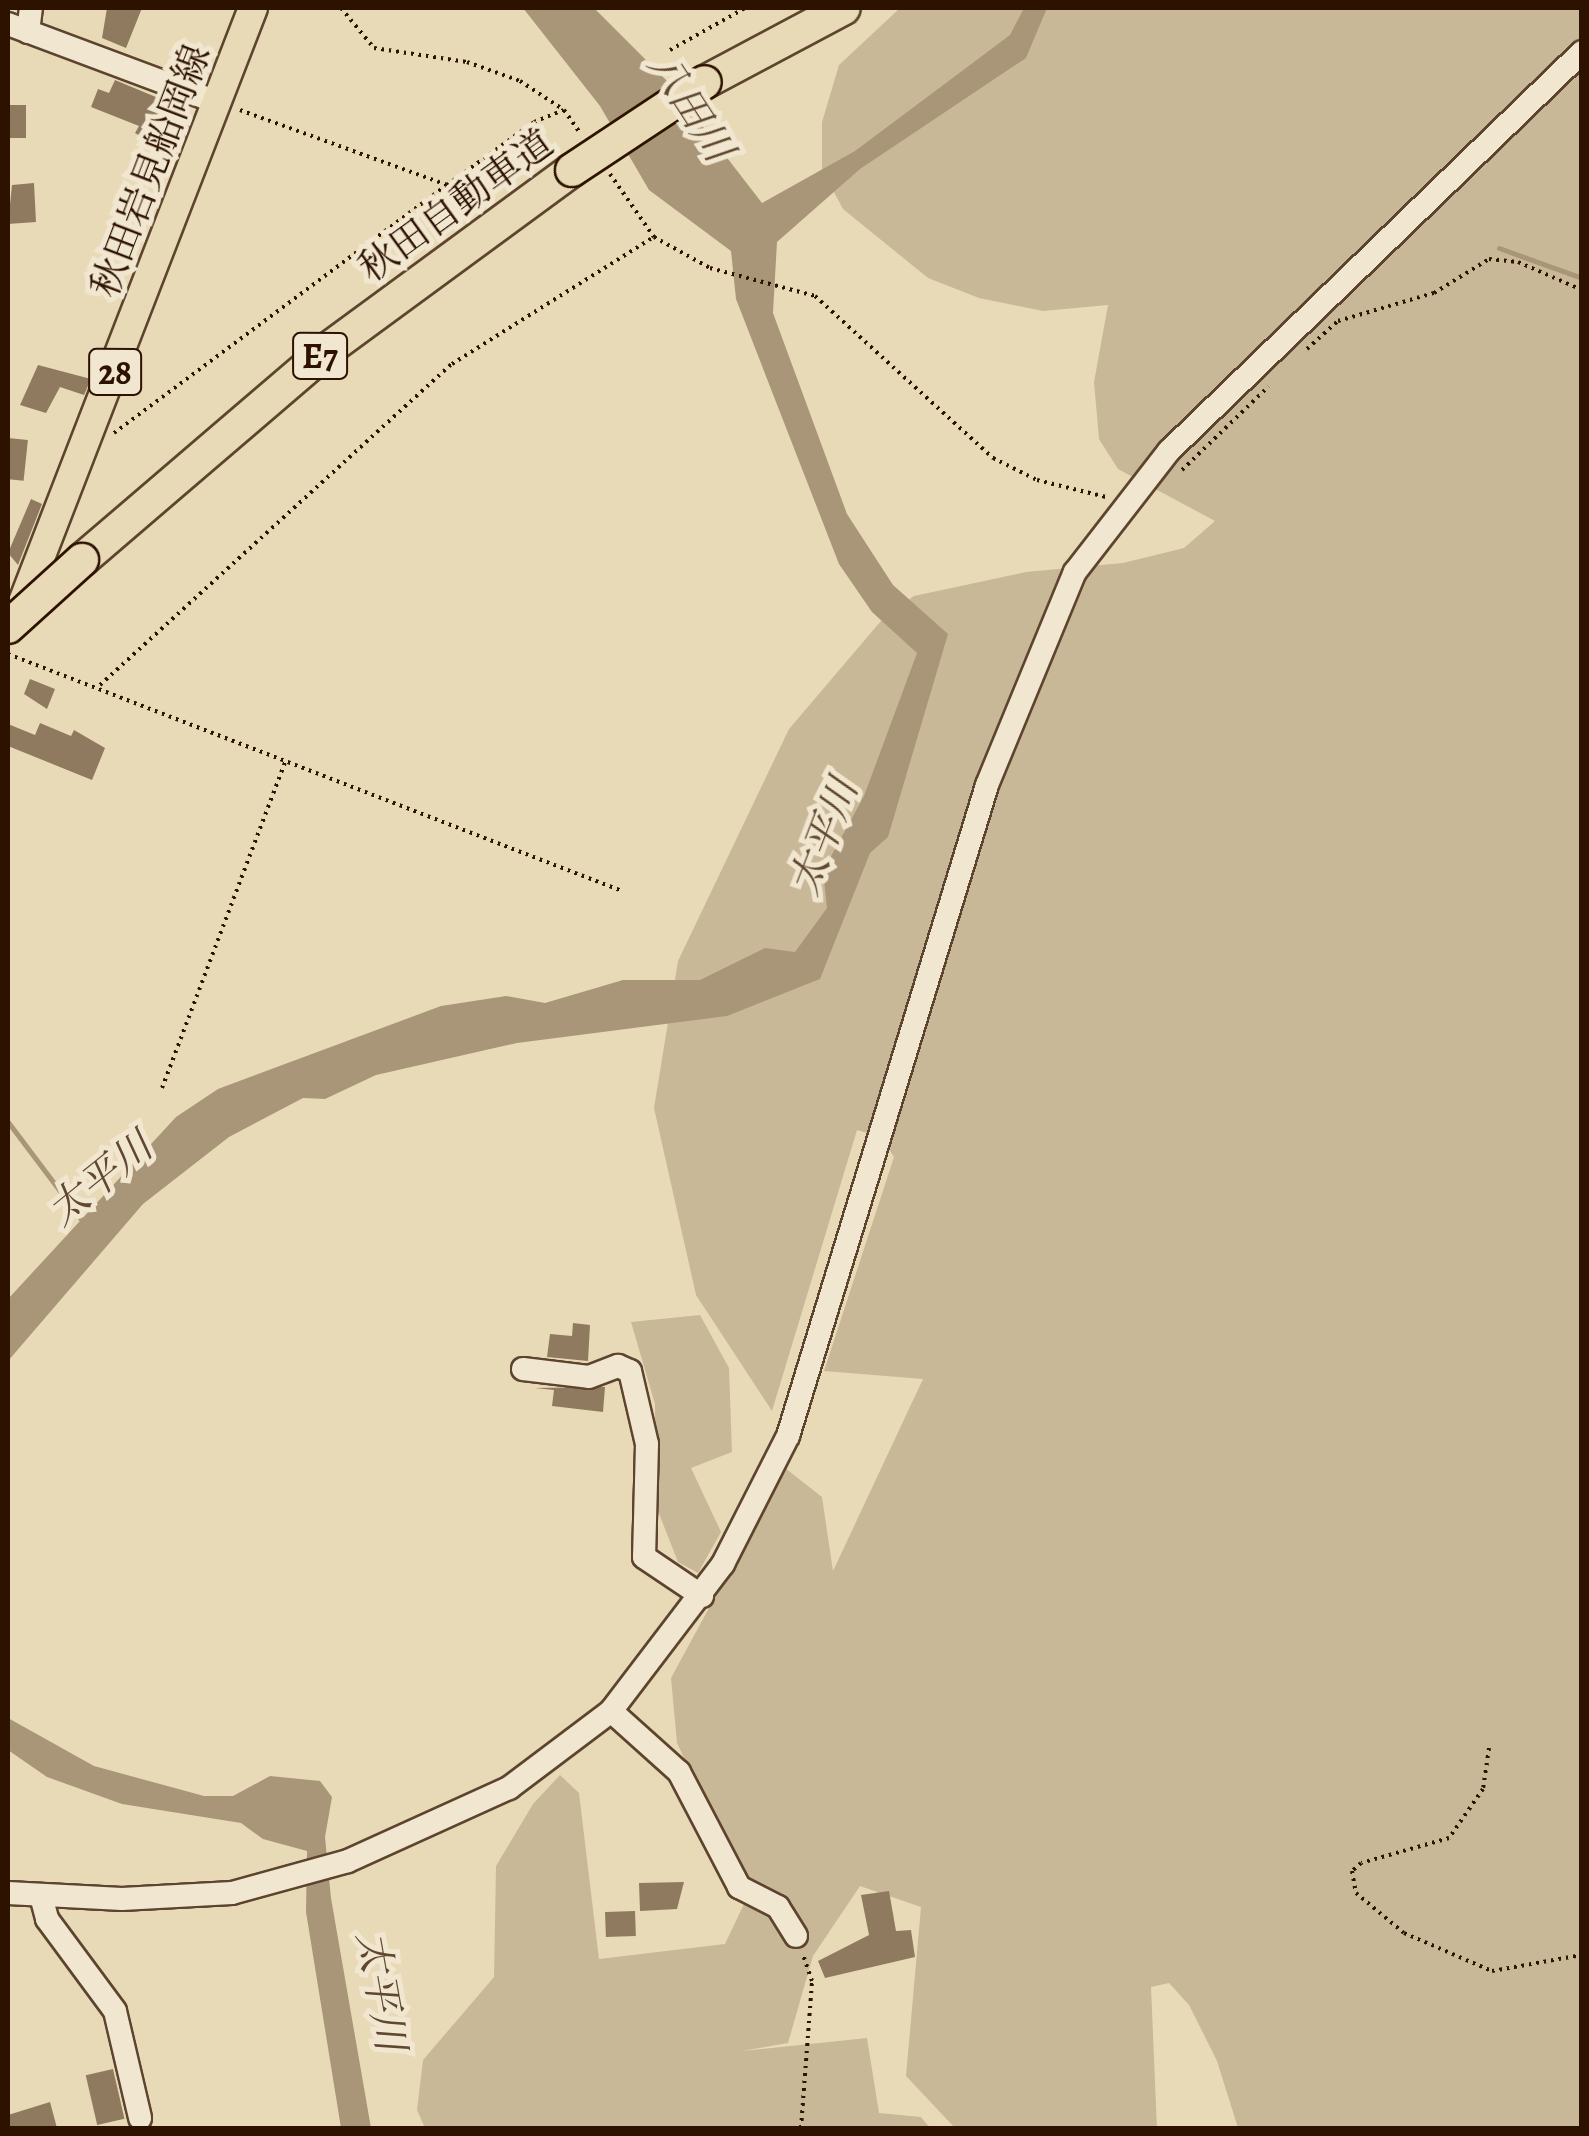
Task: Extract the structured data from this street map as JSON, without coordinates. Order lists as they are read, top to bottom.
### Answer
{
  "streets": {
    "highway": ["秋田自動車道", "E7"],
    "main road": ["秋田岩見船岡線", "28"]
  },
  "water": ["八田川", "太平川"]
}
